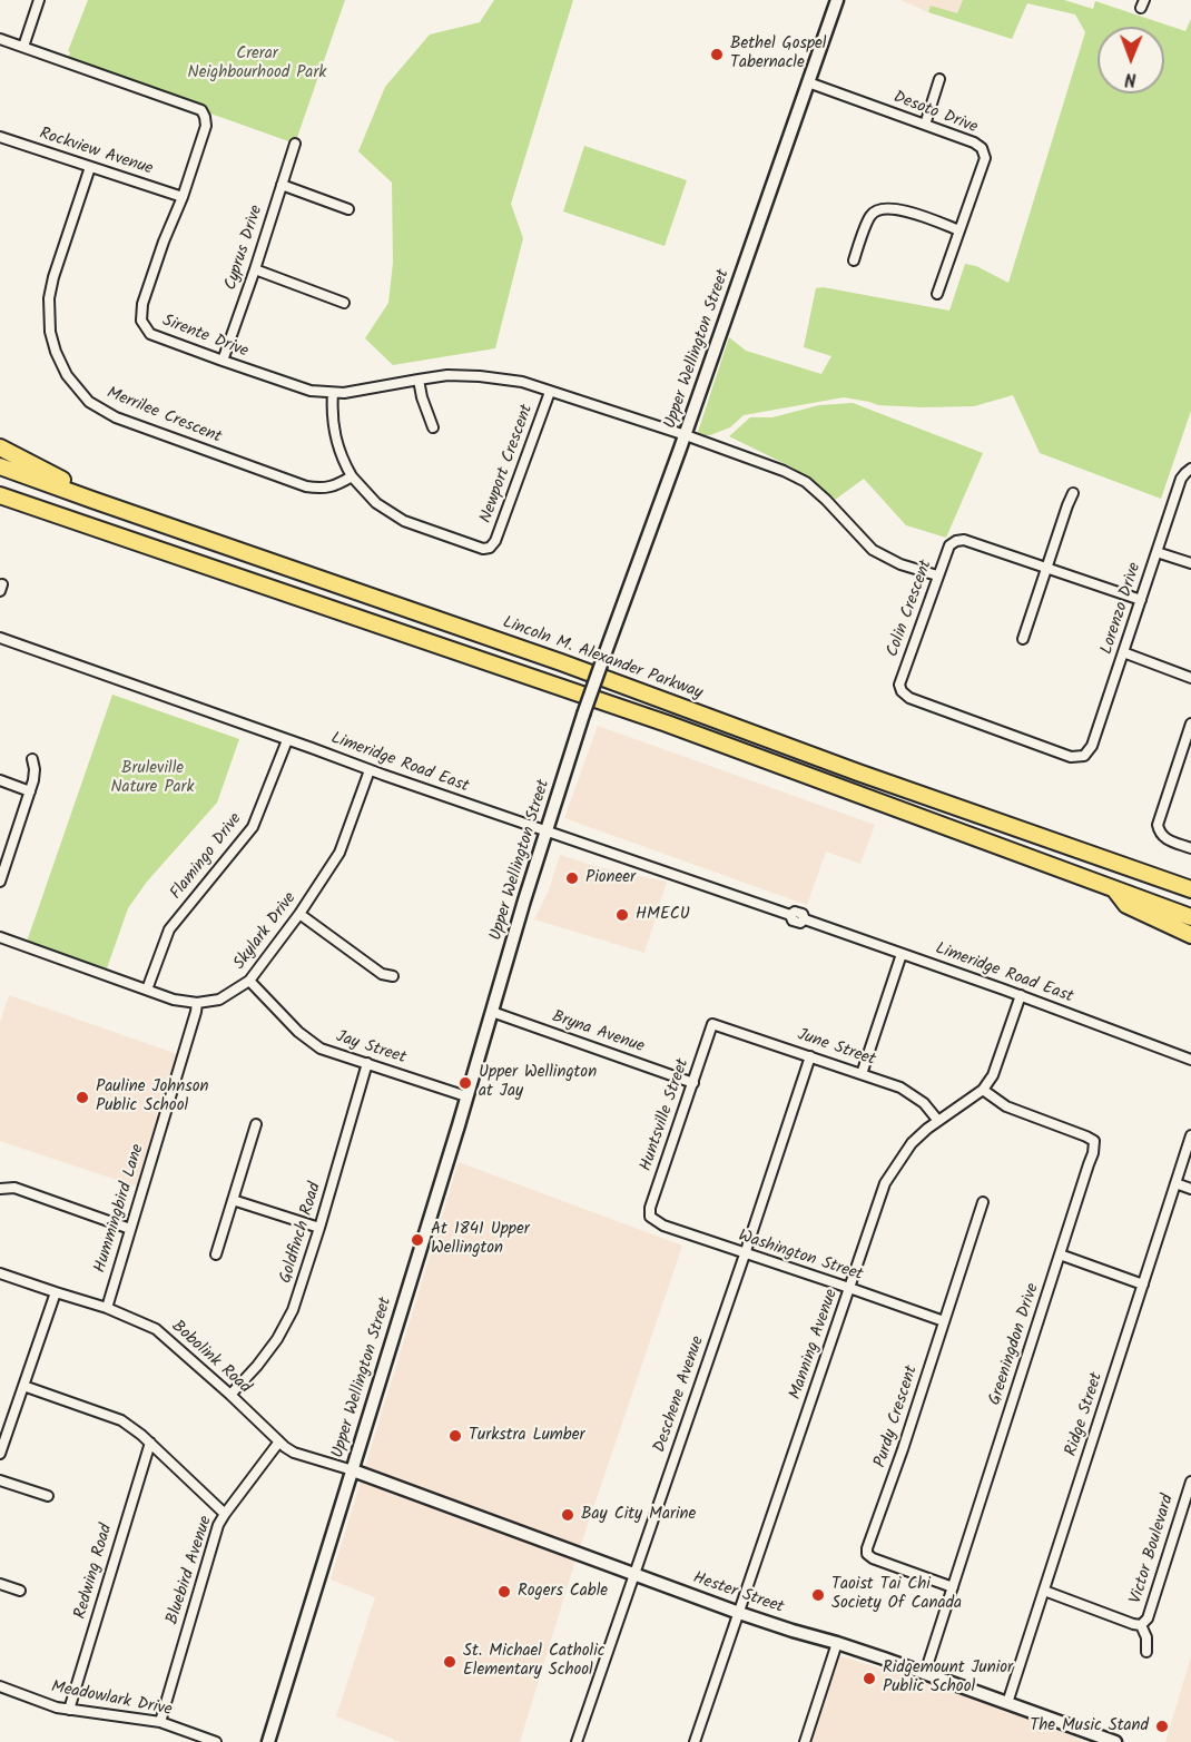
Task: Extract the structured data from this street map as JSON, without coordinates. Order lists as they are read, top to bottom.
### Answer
{
  "streets": {
    "highway": ["Lincoln M. Alexander Parkway"],
    "main road": ["Upper Wellington Street", "Hester Street"],
    "street": [
      "Desoto Drive",
      "Rockview Avenue",
      "Cyprus Drive",
      "Sirente Drive",
      "Merrilee Crescent",
      "Newport Crescent",
      "Colin Crescent",
      "Lorenzo Drive",
      "Limeridge Road East",
      "Flamingo Drive",
      "Skylark Drive",
      "Bryna Avenue",
      "Jay Street",
      "June Street",
      "Huntsville Street",
      "Hummingbird Lane",
      "Goldfinch Road",
      "Washington Street",
      "Manning Avenue",
      "Greeningdon Drive",
      "Bobolink Road",
      "Deschene Avenue",
      "Ridge Street",
      "Purdy Crescent",
      "Victor Boulevard",
      "Bluebird Avenue",
      "Redwing Road",
      "Meadowlark Drive"
    ]
  },
  "crossings": [
    ["Desoto Drive", "Upper Wellington Street"],
    ["Rockview Avenue", "Sirente Drive"],
    ["Rockview Avenue", "Merrilee Crescent"],
    ["Cyprus Drive", "Sirente Drive"],
    ["Sirente Drive", "Upper Wellington Street"],
    ["Sirente Drive", "Newport Crescent"],
    ["Sirente Drive", "Colin Crescent"],
    ["Upper Wellington Street", "Limeridge Road East"],
    ["Upper Wellington Street", "Bryna Avenue"],
    ["Upper Wellington Street", "Jay Street"],
    ["Upper Wellington Street", "Bobolink Road"],
    ["Upper Wellington Street", "Hester Street"],
    ["Merrilee Crescent", "Newport Crescent"],
    ["Colin Crescent", "Lorenzo Drive"],
    ["Limeridge Road East", "Flamingo Drive"],
    ["Limeridge Road East", "Skylark Drive"],
    ["Limeridge Road East", "Manning Avenue"],
    ["Flamingo Drive", "Skylark Drive"],
    ["Skylark Drive", "Jay Street"],
    ["Skylark Drive", "Hummingbird Lane"],
    ["Bryna Avenue", "Huntsville Street"],
    ["Jay Street", "Goldfinch Road"],
    ["June Street", "Huntsville Street"],
    ["June Street", "Manning Avenue"],
    ["June Street", "Deschene Avenue"],
    ["Huntsville Street", "Washington Street"],
    ["Hummingbird Lane", "Bobolink Road"],
    ["Goldfinch Road", "Bobolink Road"],
    ["Washington Street", "Manning Avenue"],
    ["Washington Street", "Deschene Avenue"],
    ["Washington Street", "Purdy Crescent"],
    ["Manning Avenue", "Greeningdon Drive"],
    ["Manning Avenue", "Hester Street"],
    ["Greeningdon Drive", "Purdy Crescent"],
    ["Greeningdon Drive", "Hester Street"],
    ["Bobolink Road", "Bluebird Avenue"],
    ["Bobolink Road", "Hester Street"],
    ["Deschene Avenue", "Hester Street"],
    ["Ridge Street", "Victor Boulevard"],
    ["Ridge Street", "Hester Street"],
    ["Bluebird Avenue", "Meadowlark Drive"],
    ["Redwing Road", "Meadowlark Drive"]
  ],
  "parks": ["Crerar Neighbourhood Park", "Bruleville Nature Park"],
  "places": [
    "Bethel Gospel Tabernacle",
    "Pioneer",
    "HMECU",
    "Upper Wellington at Jay",
    "Pauline Johnson Public School",
    "At 1841 Upper Wellington",
    "Turkstra Lumber",
    "Bay City Marine",
    "Rogers Cable",
    "Taoist Tai Chi Society Of Canada",
    "St. Michael Catholic Elementary School",
    "Ridgemount Junior Public School",
    "The Music Stand"
  ],
  "north": "bottom"
}
